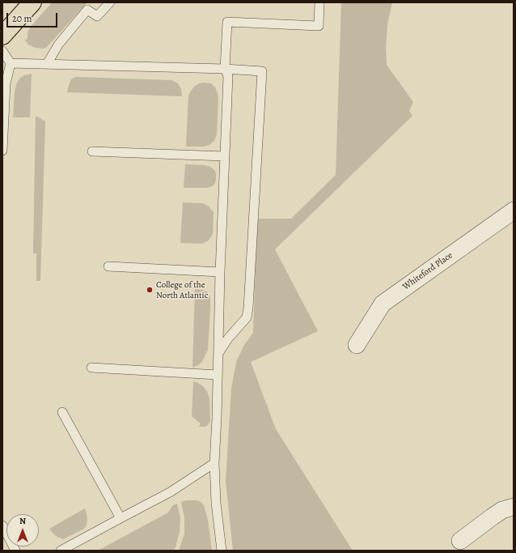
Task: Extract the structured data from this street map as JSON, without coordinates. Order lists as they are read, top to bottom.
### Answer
{
  "streets": {
    "street": ["Whiteford Place"]
  },
  "places": ["College of the North Atlantic"],
  "scale_bar": "20 m",
  "north": "top"
}
